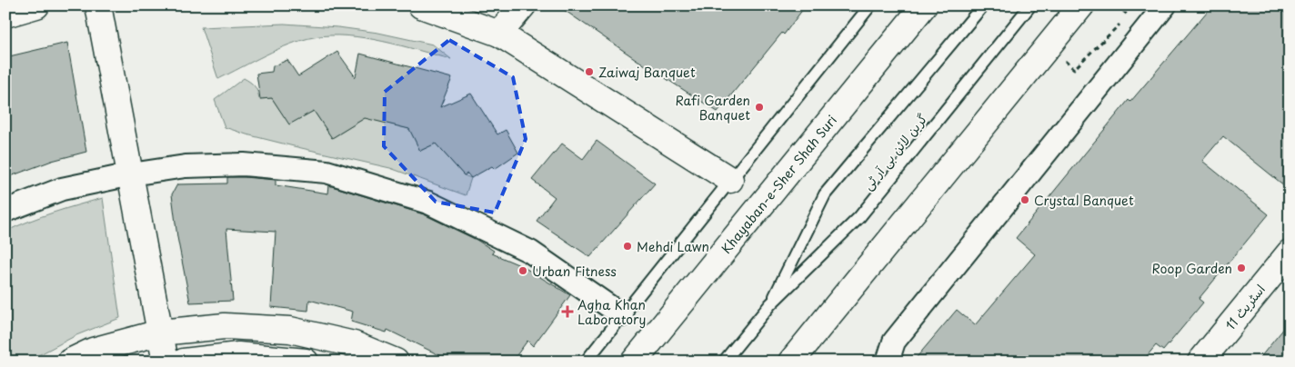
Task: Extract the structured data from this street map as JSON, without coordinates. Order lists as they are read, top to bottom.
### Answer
{
  "streets": {
    "street": ["Khayaban-e-Sher Shah Suri", "اسٹریٹ 11"],
    "lane": ["گرین لائن بی آر ٹی"]
  },
  "places": {
    "other": [
      "Zaiwaj Banquet",
      "Rafi Garden Banquet",
      "Crystal Banquet",
      "Mehdi Lawn",
      "Roop Garden",
      "Urban Fitness"
    ],
    "health": ["Agha Khan Laboratory"]
  }
}
